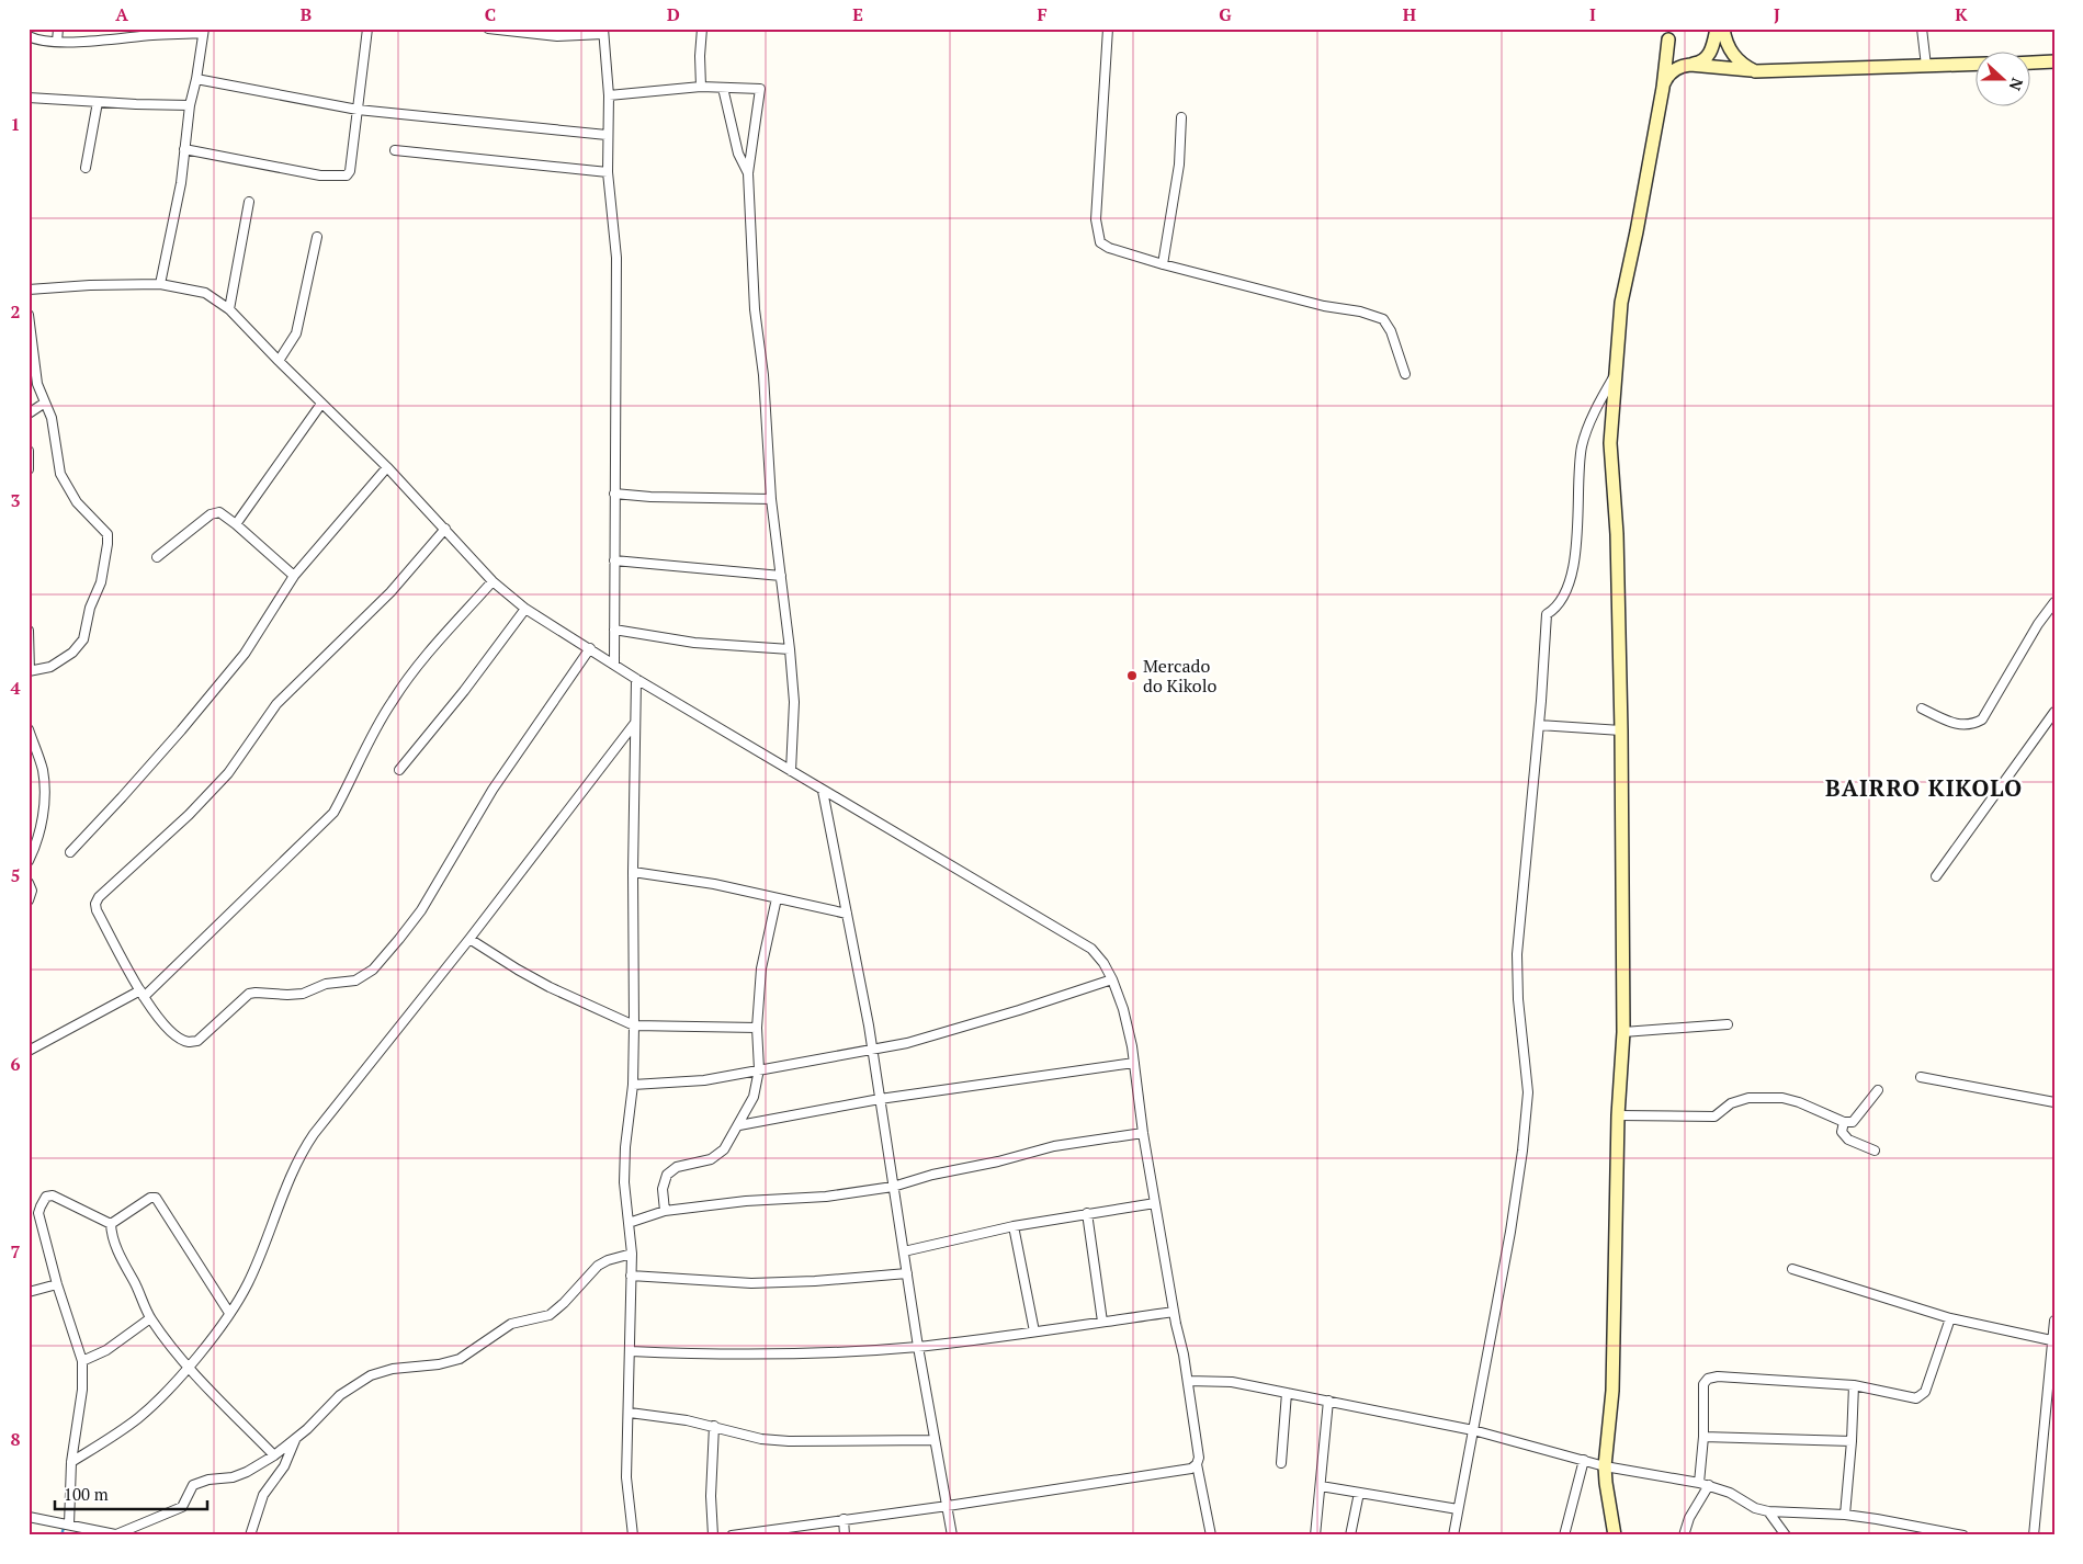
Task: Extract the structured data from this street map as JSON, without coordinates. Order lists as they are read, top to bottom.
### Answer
{
  "districts": ["BAIRRO KIKOLO"],
  "places": ["Mercado do Kikolo"],
  "scale_bar": "100 m",
  "north": "right",
  "grid": {
    "columns": [
      "A",
      "B",
      "C",
      "D",
      "E",
      "F",
      "G",
      "H",
      "I",
      "J",
      "K"
    ],
    "rows": [
      "1",
      "2",
      "3",
      "4",
      "5",
      "6",
      "7",
      "8"
    ]
  }
}
